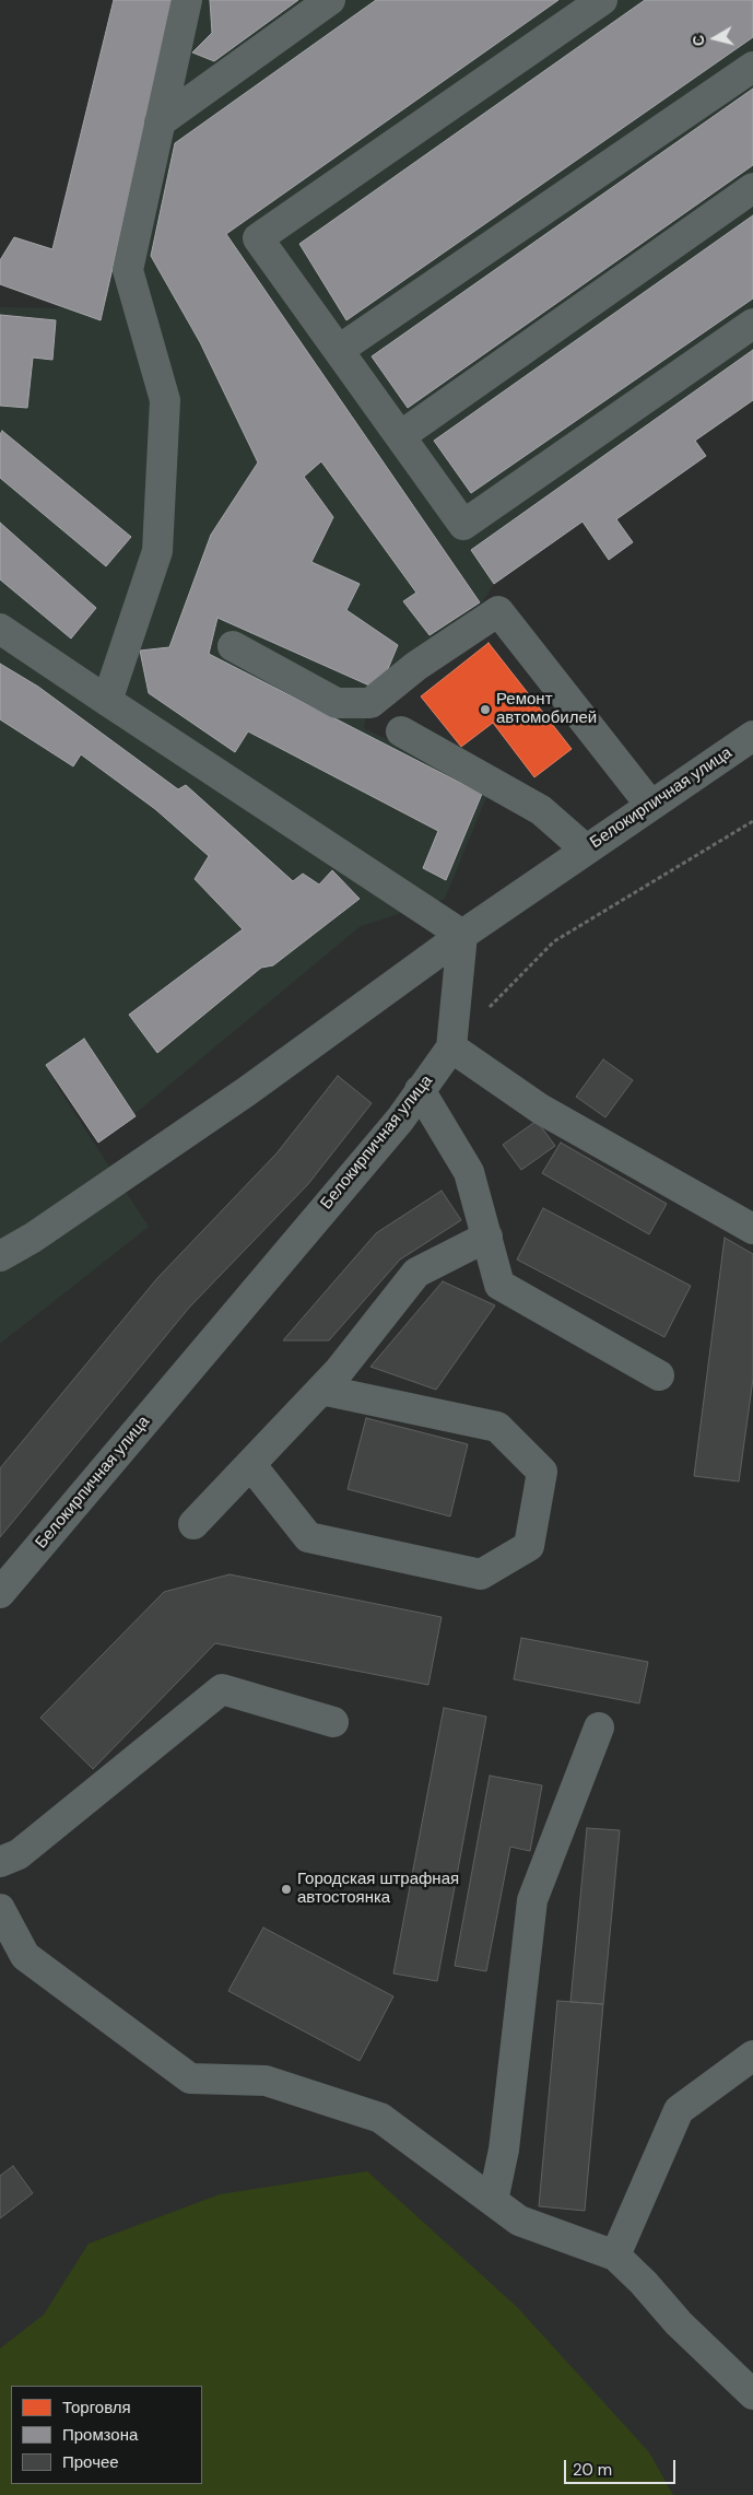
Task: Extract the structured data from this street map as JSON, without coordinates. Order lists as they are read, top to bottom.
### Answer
{
  "streets": {
    "street": ["Белокирпичная улица"]
  },
  "places": ["Ремонт автомобилей", "Городская штрафная автостоянка"],
  "legend": ["Торговля", "Промзона", "Прочее"],
  "scale_bar": "20 m",
  "north": "left"
}
